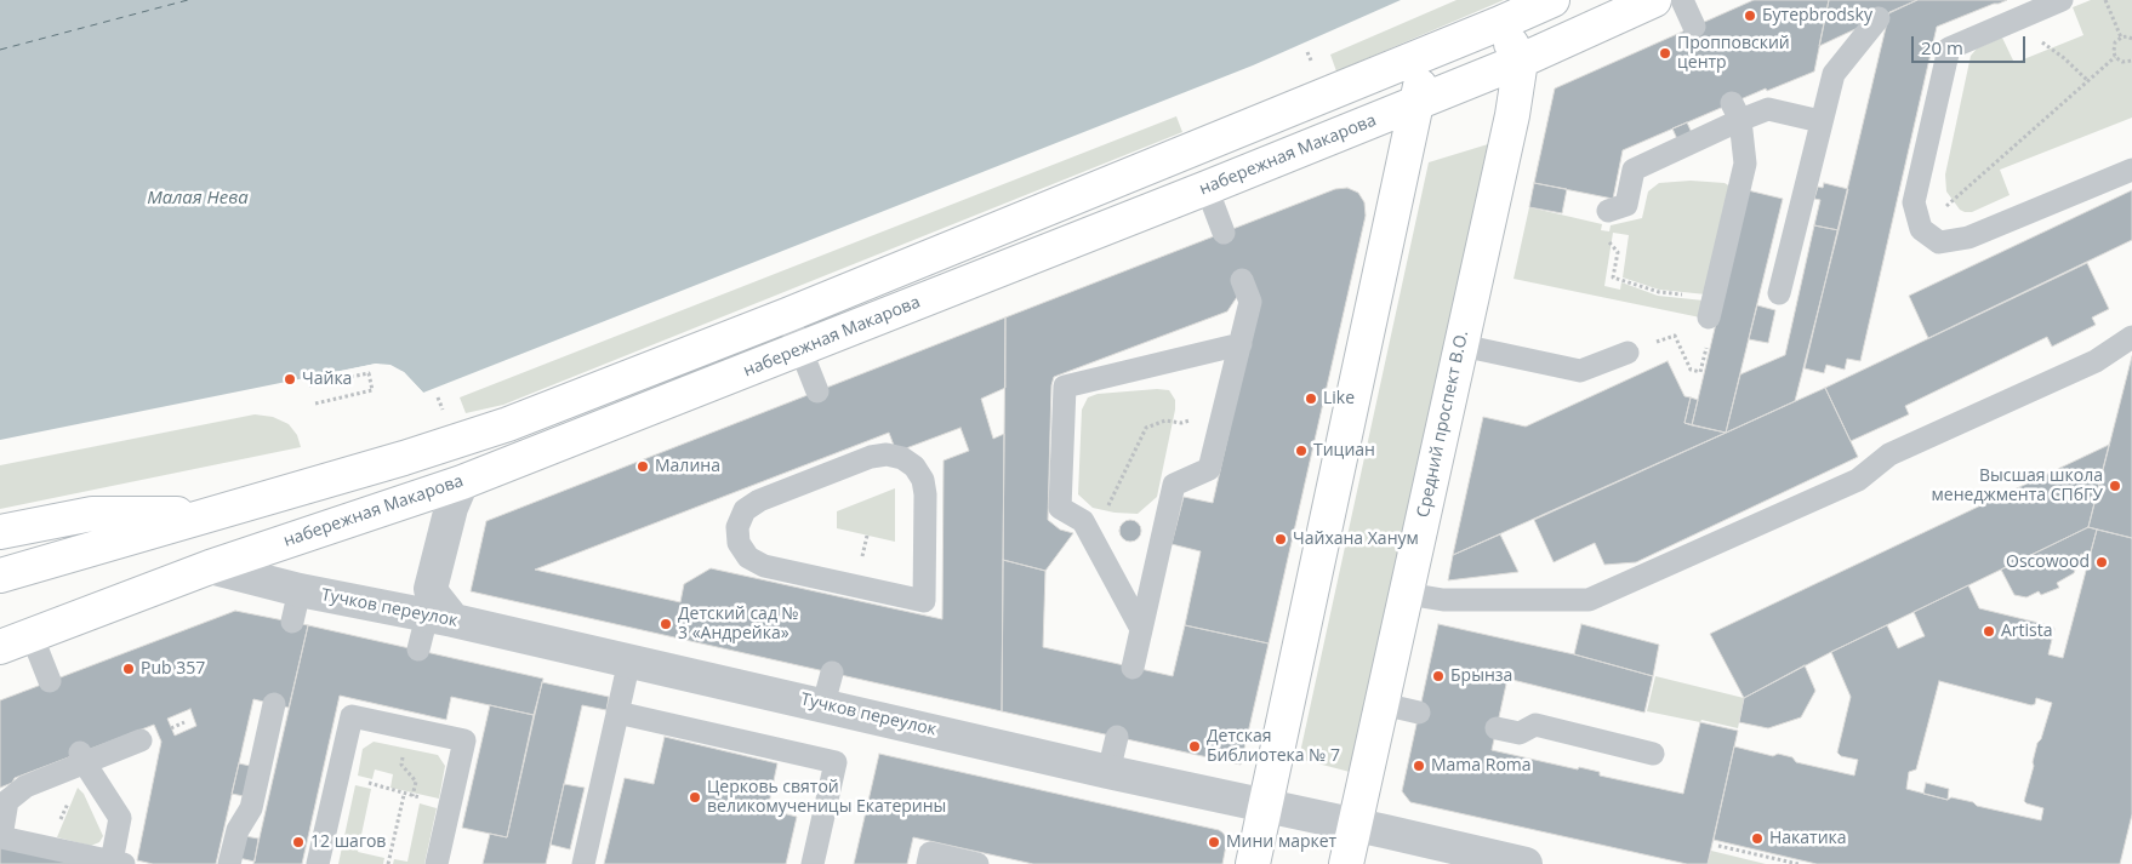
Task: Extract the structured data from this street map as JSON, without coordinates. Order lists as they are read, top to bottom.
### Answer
{
  "streets": {
    "main road": ["набережная Макарова", "Средний проспект В.О."],
    "street": ["Тучков переулок"]
  },
  "crossings": [
    ["набережная Макарова", "Средний проспект В.О."],
    ["набережная Макарова", "Тучков переулок"],
    ["Средний проспект В.О.", "Тучков переулок"]
  ],
  "water": ["Малая Нева"],
  "places": [
    "Бутерbrodsky",
    "Пропповский центр",
    "Чайка",
    "Like",
    "Тициан",
    "Малина",
    "Высшая школа менеджмента СПбГУ",
    "Чайхана Ханум",
    "Oscowood",
    "Детский сад № 3 «Андрейка»",
    "Artista",
    "Pub 357",
    "Брынза",
    "Детская Библиотека № 7",
    "Mama Roma",
    "Церковь святой великомученицы Екатерины",
    "Накатика",
    "12 шагов",
    "Мини маркет"
  ],
  "scale_bar": "20 m"
}
